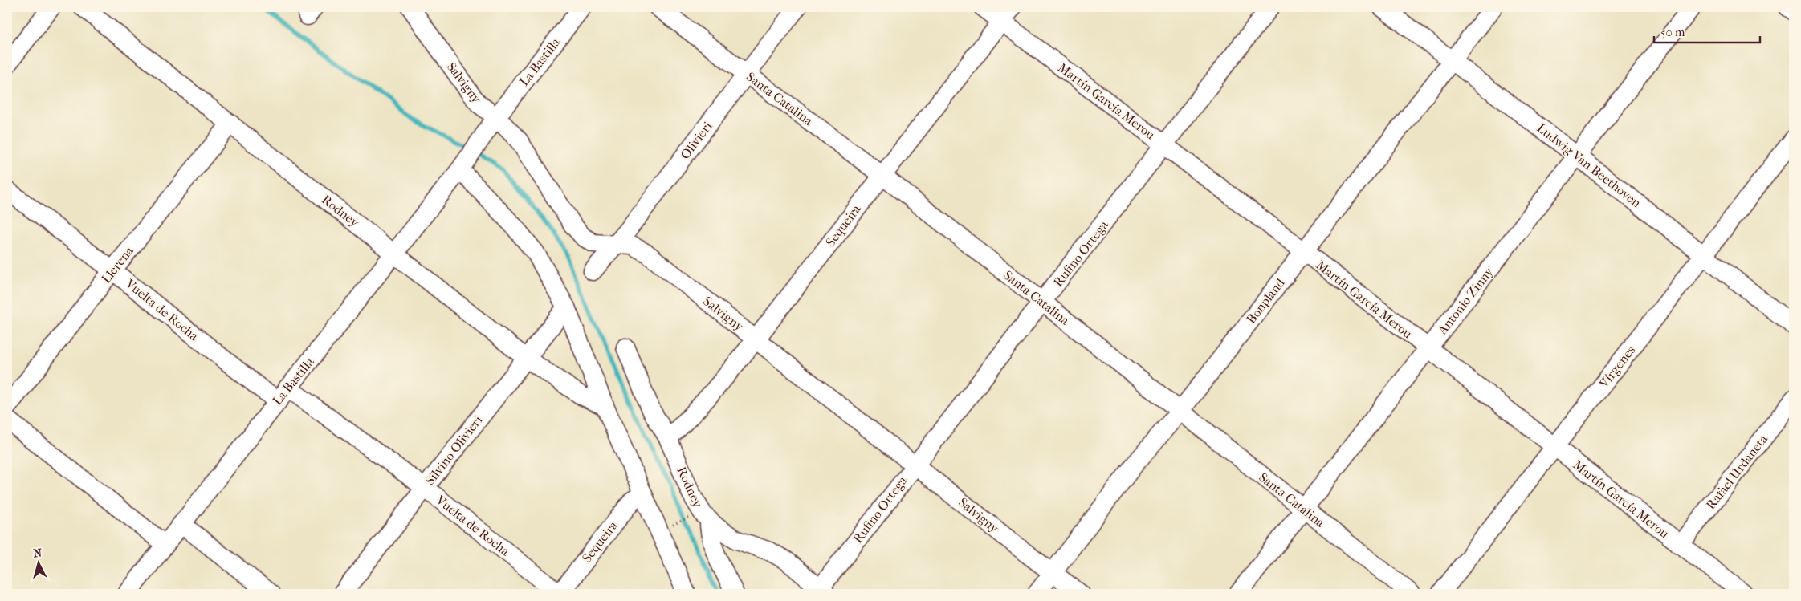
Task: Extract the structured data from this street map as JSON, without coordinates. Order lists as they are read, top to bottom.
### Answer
{
  "streets": {
    "street": [
      "La Bastilla",
      "Salvigny",
      "Santa Catalina",
      "Martín García Merou",
      "Olivieri",
      "Ludwig Van Beethoven",
      "Rodney",
      "Sequeira",
      "Rufino Ortega",
      "Llerena",
      "Bonpland",
      "Antonio Zinny",
      "Vuelta de Rocha",
      "Vírgenes",
      "Silvino Olivieri",
      "Rafael Urdaneta"
    ]
  },
  "crossings": [
    ["La Bastilla", "Salvigny"],
    ["La Bastilla", "Rodney"],
    ["La Bastilla", "Vuelta de Rocha"],
    ["Salvigny", "Olivieri"],
    ["Salvigny", "Sequeira"],
    ["Salvigny", "Rufino Ortega"],
    ["Salvigny", "Bonpland"],
    ["Santa Catalina", "Olivieri"],
    ["Santa Catalina", "Sequeira"],
    ["Santa Catalina", "Rufino Ortega"],
    ["Santa Catalina", "Bonpland"],
    ["Santa Catalina", "Antonio Zinny"],
    ["Martín García Merou", "Sequeira"],
    ["Martín García Merou", "Rufino Ortega"],
    ["Martín García Merou", "Bonpland"],
    ["Martín García Merou", "Antonio Zinny"],
    ["Martín García Merou", "Vírgenes"],
    ["Martín García Merou", "Rafael Urdaneta"],
    ["Ludwig Van Beethoven", "Bonpland"],
    ["Ludwig Van Beethoven", "Antonio Zinny"],
    ["Ludwig Van Beethoven", "Vírgenes"],
    ["Rodney", "Sequeira"],
    ["Rodney", "Rufino Ortega"],
    ["Rodney", "Llerena"],
    ["Rodney", "Silvino Olivieri"],
    ["Sequeira", "Vuelta de Rocha"],
    ["Llerena", "Vuelta de Rocha"],
    ["Vuelta de Rocha", "Silvino Olivieri"]
  ],
  "scale_bar": "50 m",
  "north": "top"
}
